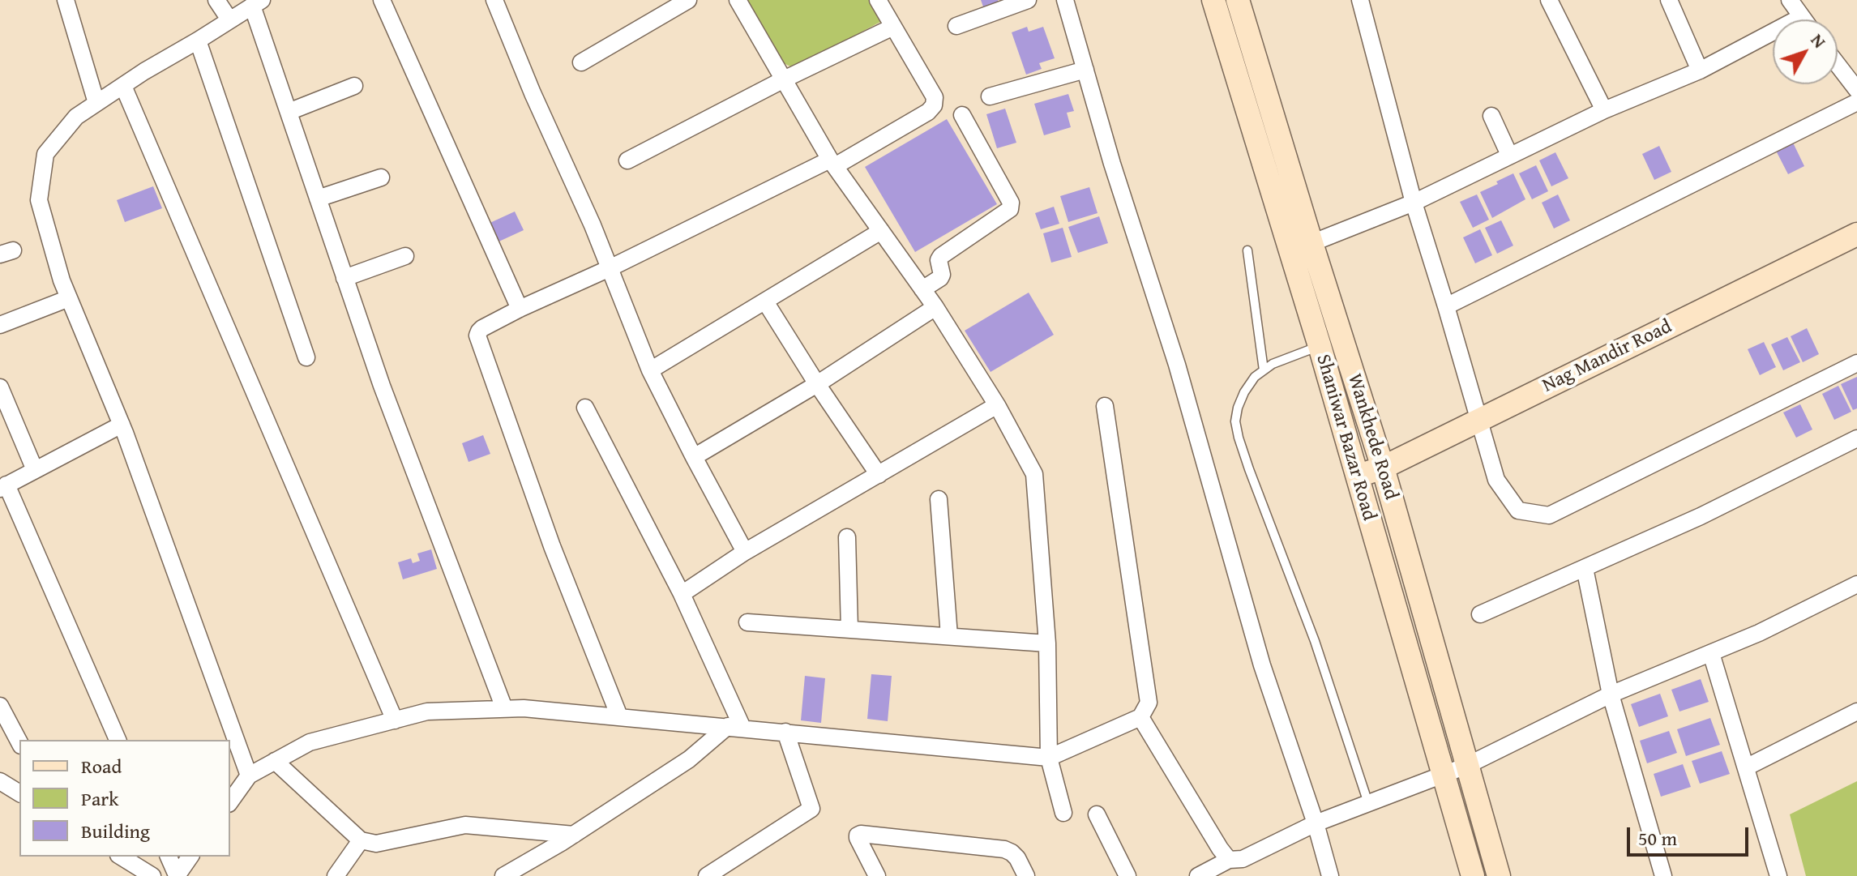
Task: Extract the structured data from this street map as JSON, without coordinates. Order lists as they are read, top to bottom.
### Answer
{
  "streets": {
    "main road": ["Nag Mandir Road", "Wankhede Road", "Shaniwar Bazar Road"]
  },
  "crossings": [
    ["Nag Mandir Road", "Wankhede Road"],
    ["Nag Mandir Road", "Shaniwar Bazar Road"]
  ],
  "legend": ["Road", "Park", "Building"],
  "scale_bar": "50 m",
  "north": "top right"
}
